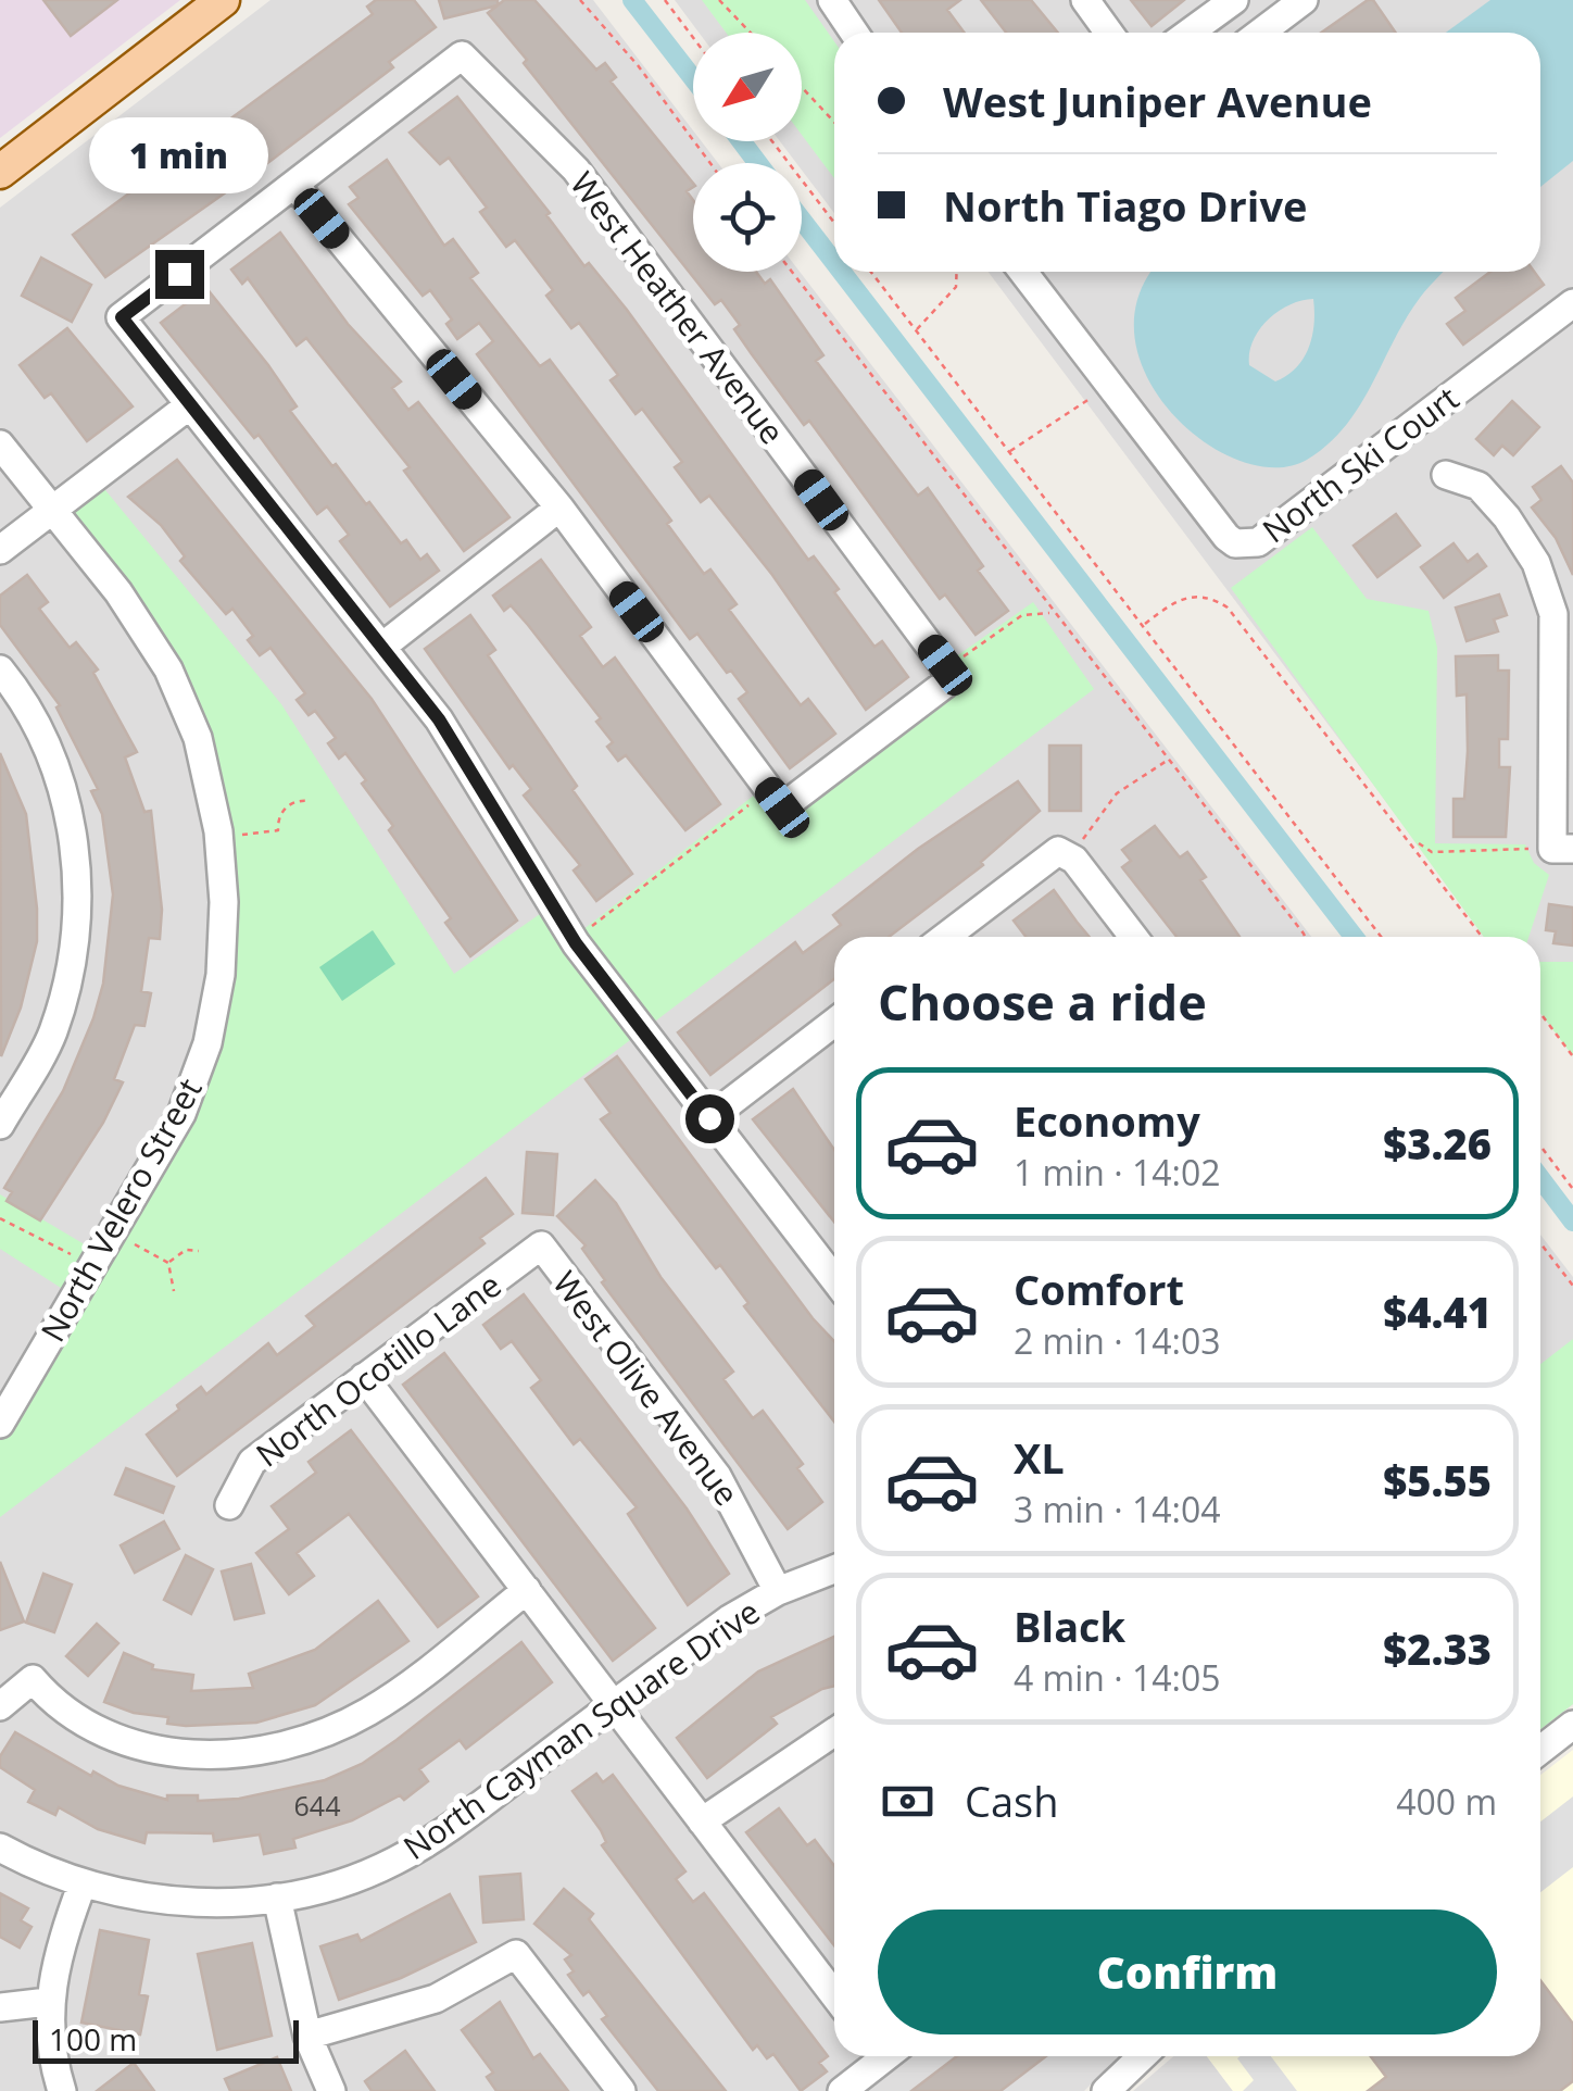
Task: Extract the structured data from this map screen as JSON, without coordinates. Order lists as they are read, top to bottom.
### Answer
{
  "streets": {
    "street": [
      "West Heather Avenue",
      "North Ski Court",
      "North Velero Street",
      "North Ocotillo Lane",
      "West Olive Avenue",
      "North Cayman Square Drive"
    ]
  },
  "crossings": [
    ["North Ocotillo Lane", "West Olive Avenue"],
    ["West Olive Avenue", "North Cayman Square Drive"]
  ],
  "house_numbers": ["644"],
  "scale_bar": "100 m",
  "north": "bottom left",
  "page": {
    "banner": ["West Juniper Avenue", "North Tiago Drive"],
    "bubble": "1 min",
    "heading": "Choose a ride",
    "list": [
      {
        "name": "Economy",
        "note": "1 min · 14:02",
        "value": "$3.26"
      },
      {
        "name": "Comfort",
        "note": "2 min · 14:03",
        "value": "$4.41"
      },
      {
        "name": "XL",
        "note": "3 min · 14:04",
        "value": "$5.55"
      },
      {
        "name": "Black",
        "note": "4 min · 14:05",
        "value": "$2.33"
      }
    ],
    "pay": ["Cash", "400 m"],
    "buttons": "Confirm",
    "scale": "100 m"
  }
}
